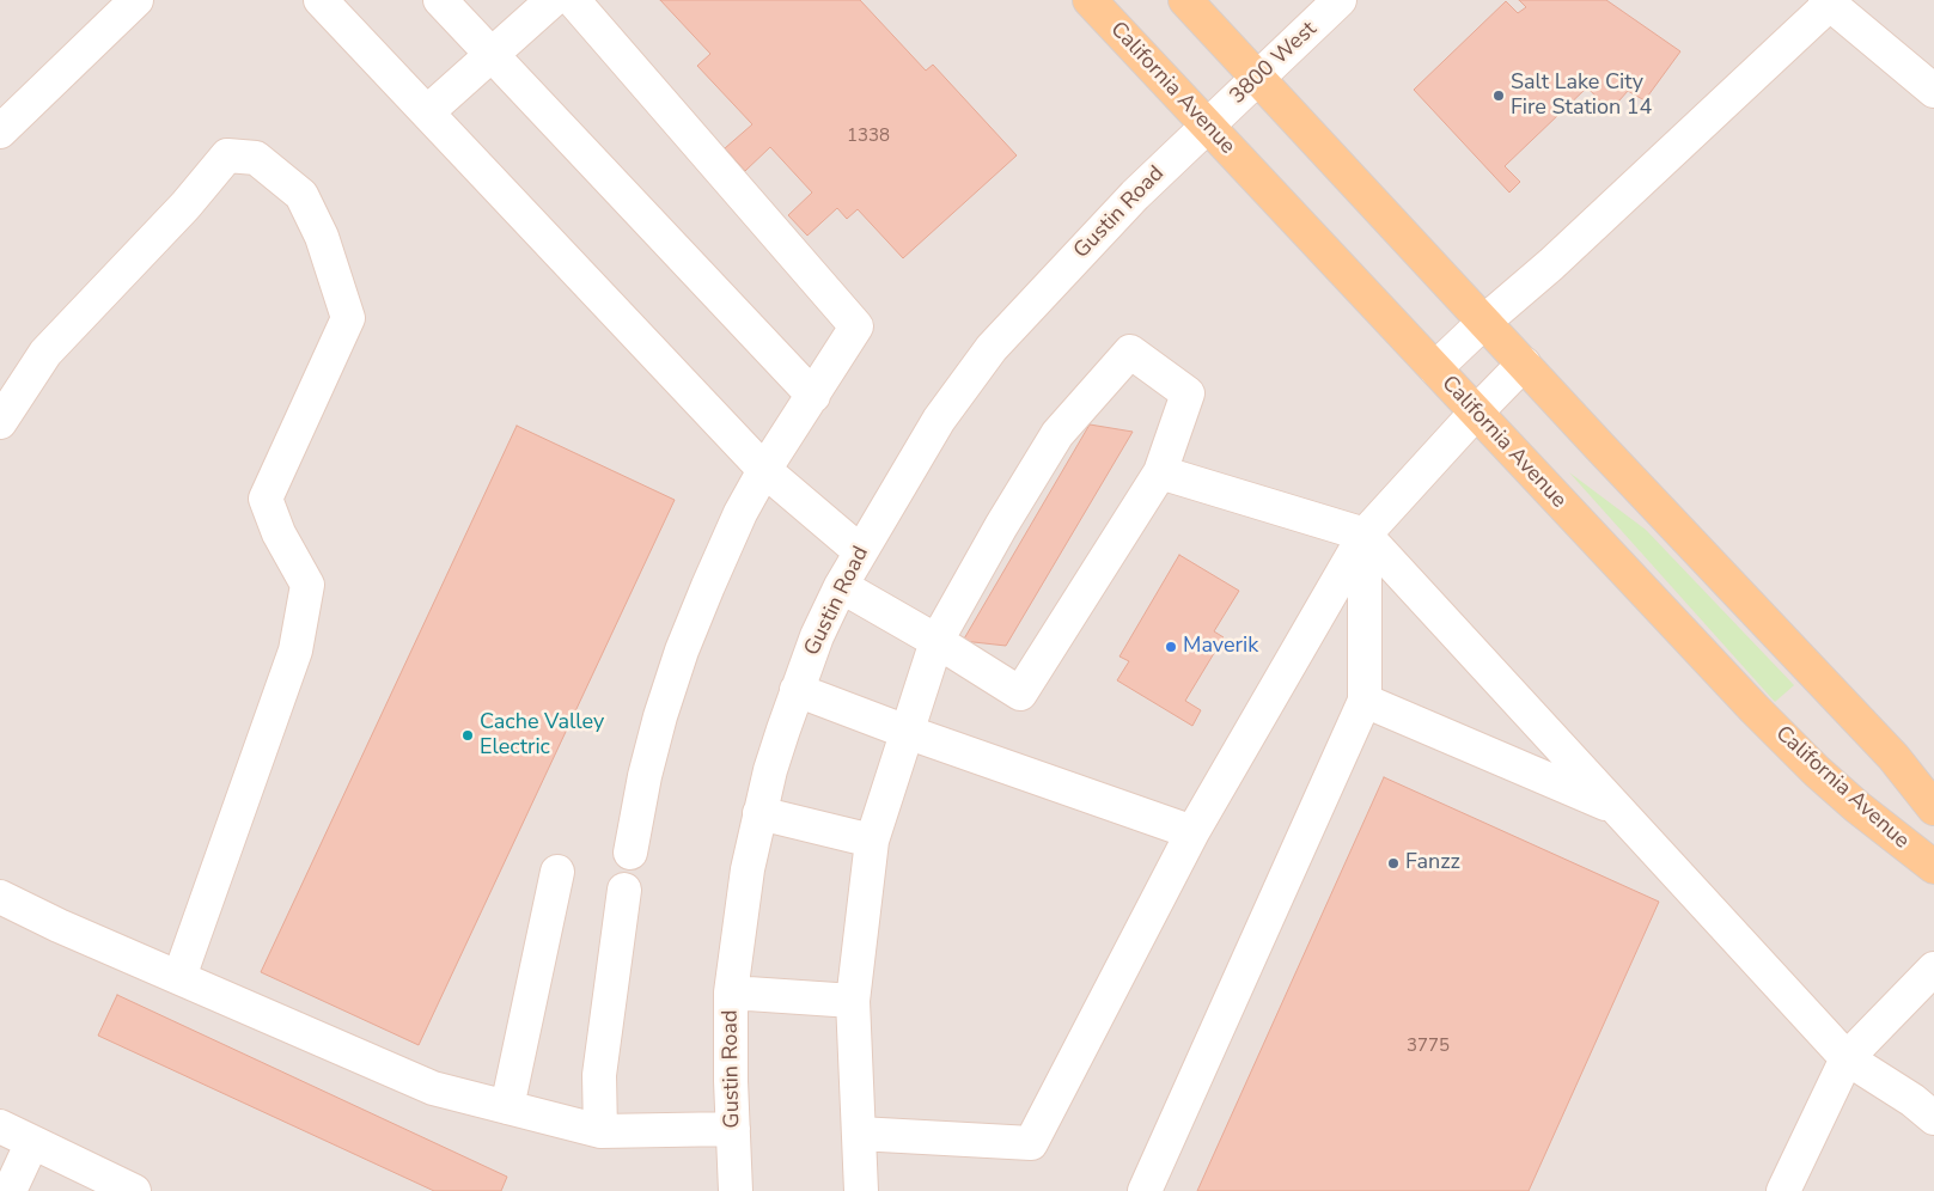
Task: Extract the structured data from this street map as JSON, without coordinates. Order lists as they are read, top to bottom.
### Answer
{
  "streets": {
    "main road": ["California Avenue"],
    "street": ["3800 West", "Gustin Road"]
  },
  "crossings": [
    ["3800 West", "California Avenue"],
    ["3800 West", "Gustin Road"],
    ["California Avenue", "Gustin Road"]
  ],
  "places": [
    "Salt Lake City Fire Station 14",
    "Maverik",
    "Cache Valley Electric",
    "Fanzz"
  ],
  "house_numbers": ["1338", "3775"]
}
